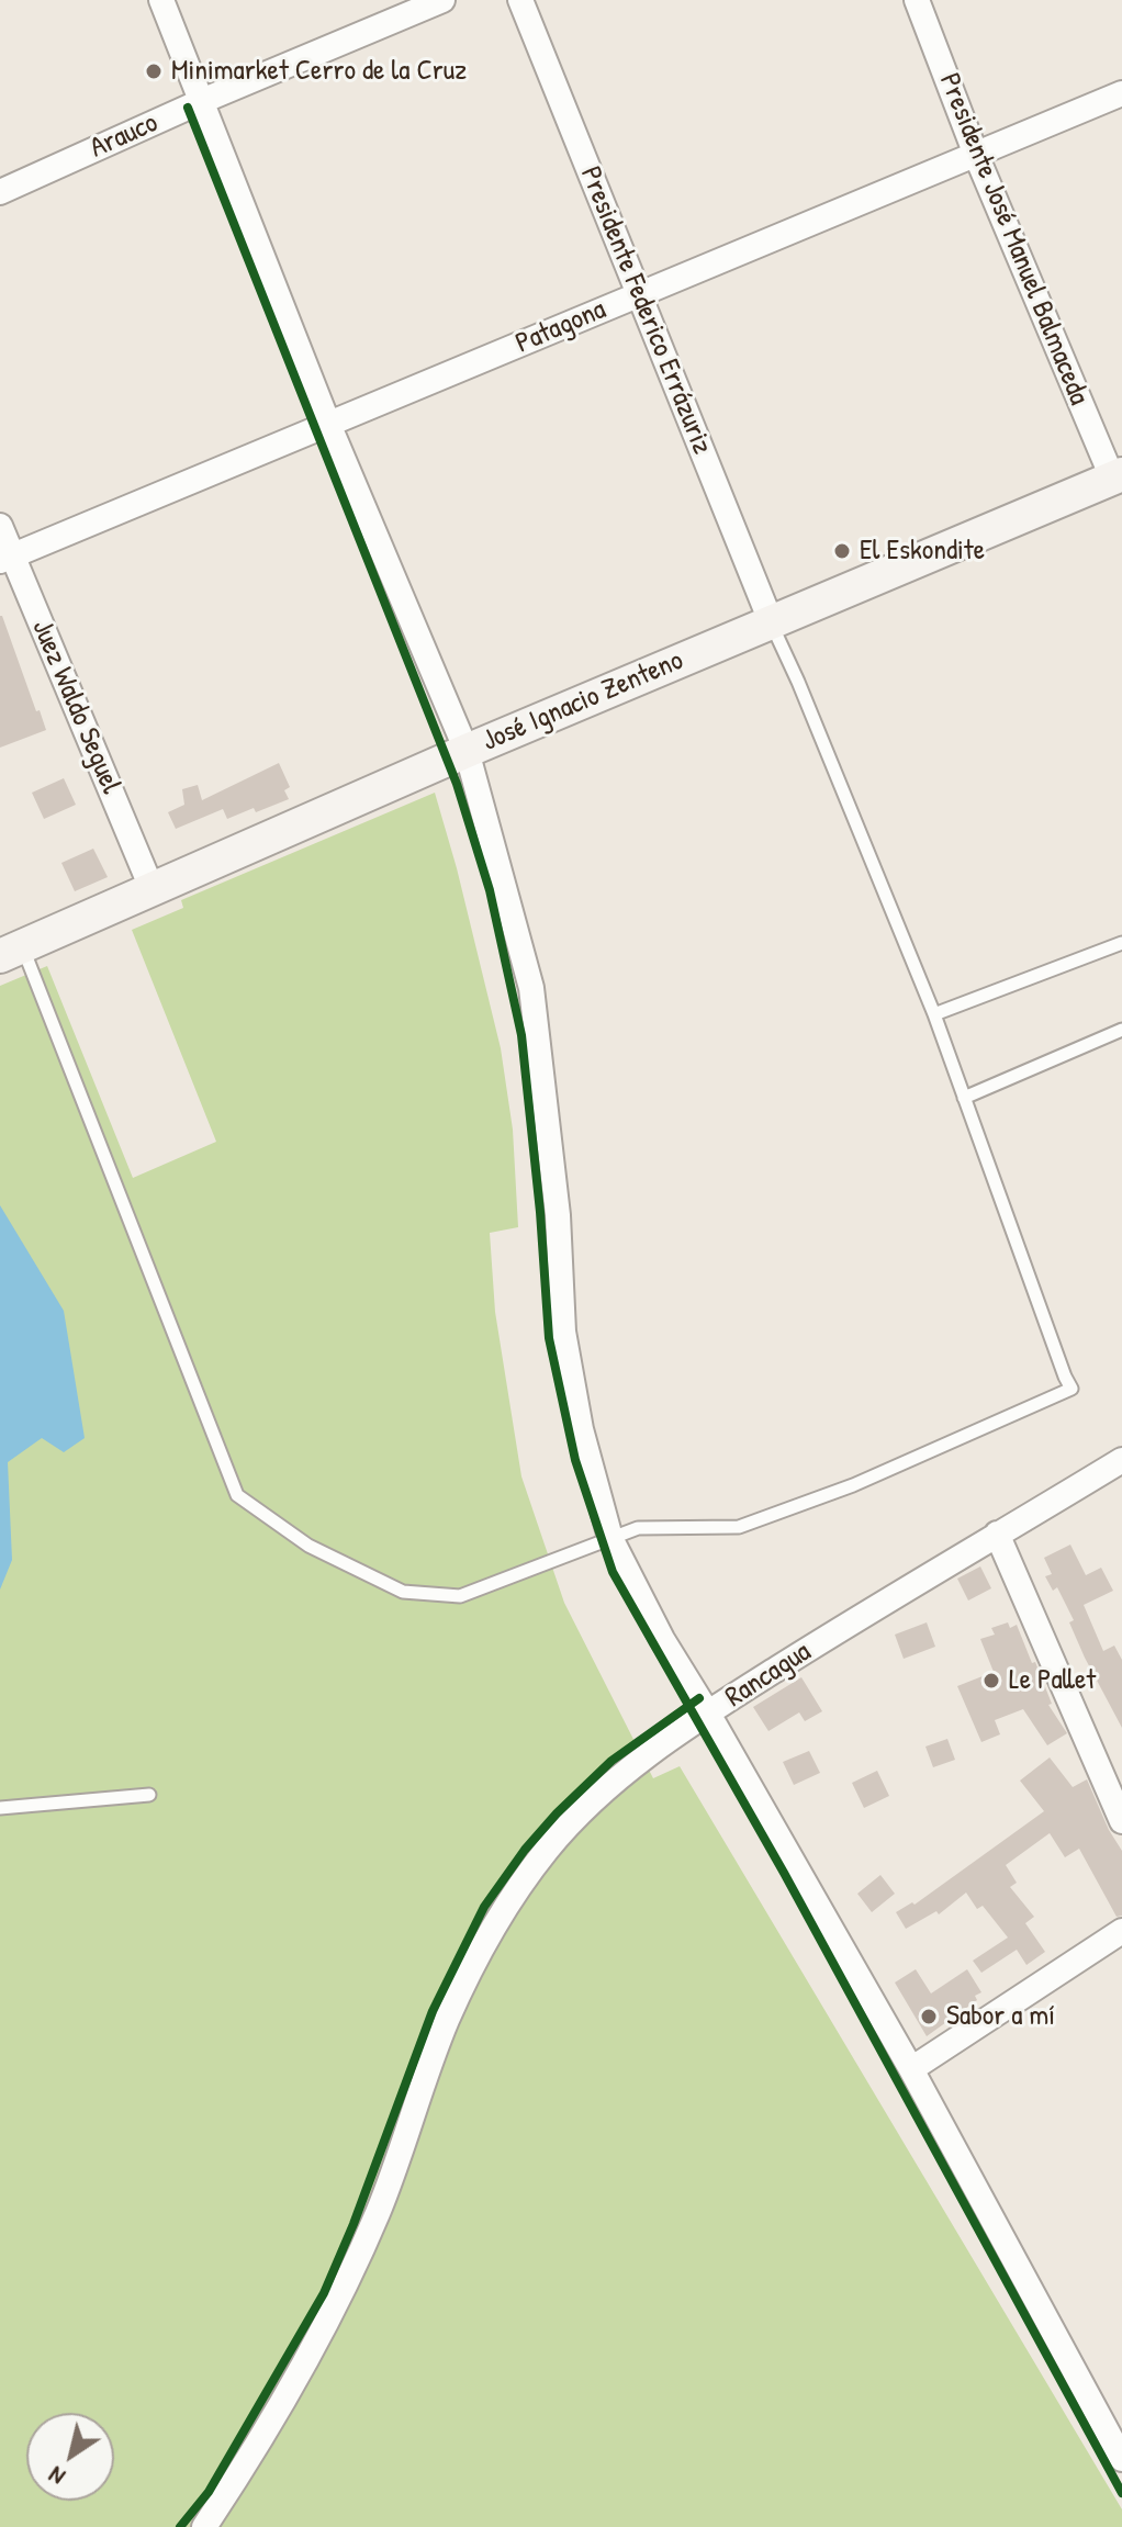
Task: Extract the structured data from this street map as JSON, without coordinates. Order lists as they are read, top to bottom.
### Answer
{
  "streets": {
    "street": [
      "Arauco",
      "Presidente José Manuel Balmaceda",
      "Presidente Federico Errázuriz",
      "Patagona",
      "José Ignacio Zenteno",
      "Juez Waldo Seguel",
      "Rancagua"
    ]
  },
  "crossings": [
    ["Presidente José Manuel Balmaceda", "Patagona"],
    ["Presidente José Manuel Balmaceda", "José Ignacio Zenteno"],
    ["Presidente Federico Errázuriz", "Patagona"],
    ["Presidente Federico Errázuriz", "José Ignacio Zenteno"],
    ["Patagona", "Juez Waldo Seguel"],
    ["José Ignacio Zenteno", "Juez Waldo Seguel"]
  ],
  "places": [
    "Minimarket Cerro de la Cruz",
    "El Eskondite",
    "Le Pallet",
    "Sabor a mí"
  ],
  "north": "bottom left"
}
